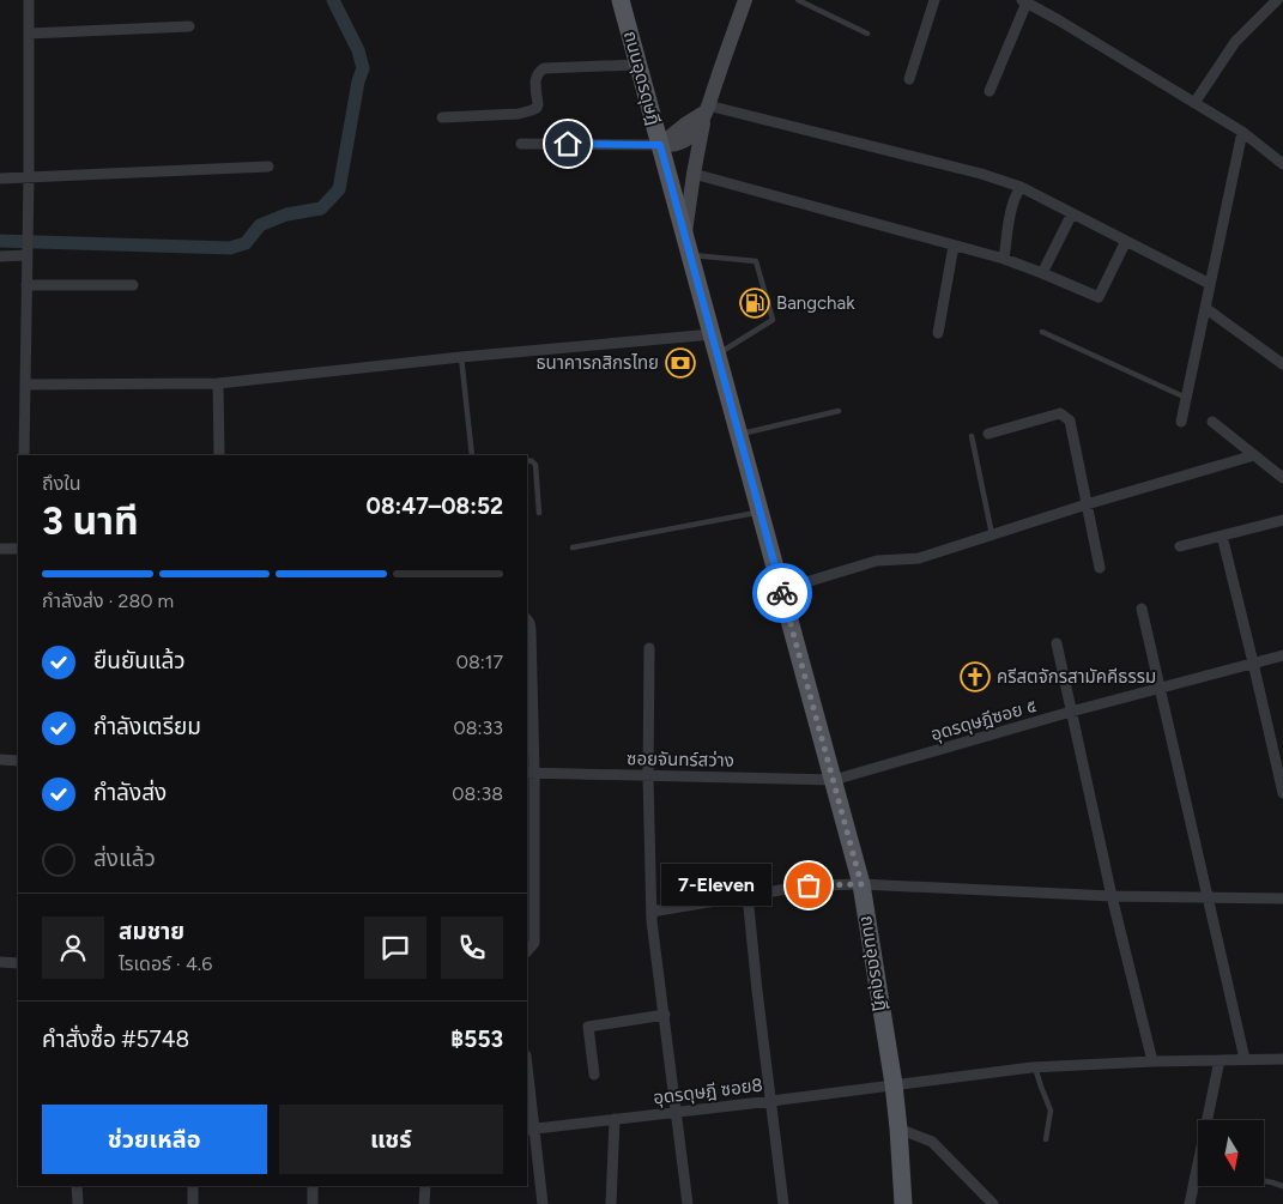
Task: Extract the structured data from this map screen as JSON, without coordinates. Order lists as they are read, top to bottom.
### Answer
{
  "streets": {
    "main road": ["ถนนอุดรดุษฎี"],
    "street": ["อุดรดุษฎีซอย ๕", "ซอยจันทร์สว่าง", "อุดรดุษฎี ซอย8"]
  },
  "crossings": [
    ["ถนนอุดรดุษฎี", "อุดรดุษฎีซอย ๕"],
    ["ถนนอุดรดุษฎี", "ซอยจันทร์สว่าง"],
    ["ถนนอุดรดุษฎี", "อุดรดุษฎี ซอย8"],
    ["อุดรดุษฎีซอย ๕", "ซอยจันทร์สว่าง"]
  ],
  "places": {
    "fuel station": ["Bangchak"],
    "bank": ["ธนาคารกสิกรไทย"],
    "church": ["ครีสตจักรสามัคคีธรรม"],
    "other": ["7-Eleven"]
  },
  "north": "bottom",
  "page": {
    "heading": ["3 นาที", "ถึงใน", "08:47–08:52"],
    "panel": [
      "สมชาย",
      "ไรเดอร์ · 4.6",
      "คำสั่งซื้อ #5748",
      "฿553"
    ],
    "bar": "กำลังส่ง · 280 m",
    "list": [
      ["ยืนยันแล้ว", "08:17"],
      ["กำลังเตรียม", "08:33"],
      ["กำลังส่ง", "08:38"],
      "ส่งแล้ว"
    ],
    "bubble": "7-Eleven",
    "buttons": ["ช่วยเหลือ", "แชร์"]
  }
}
